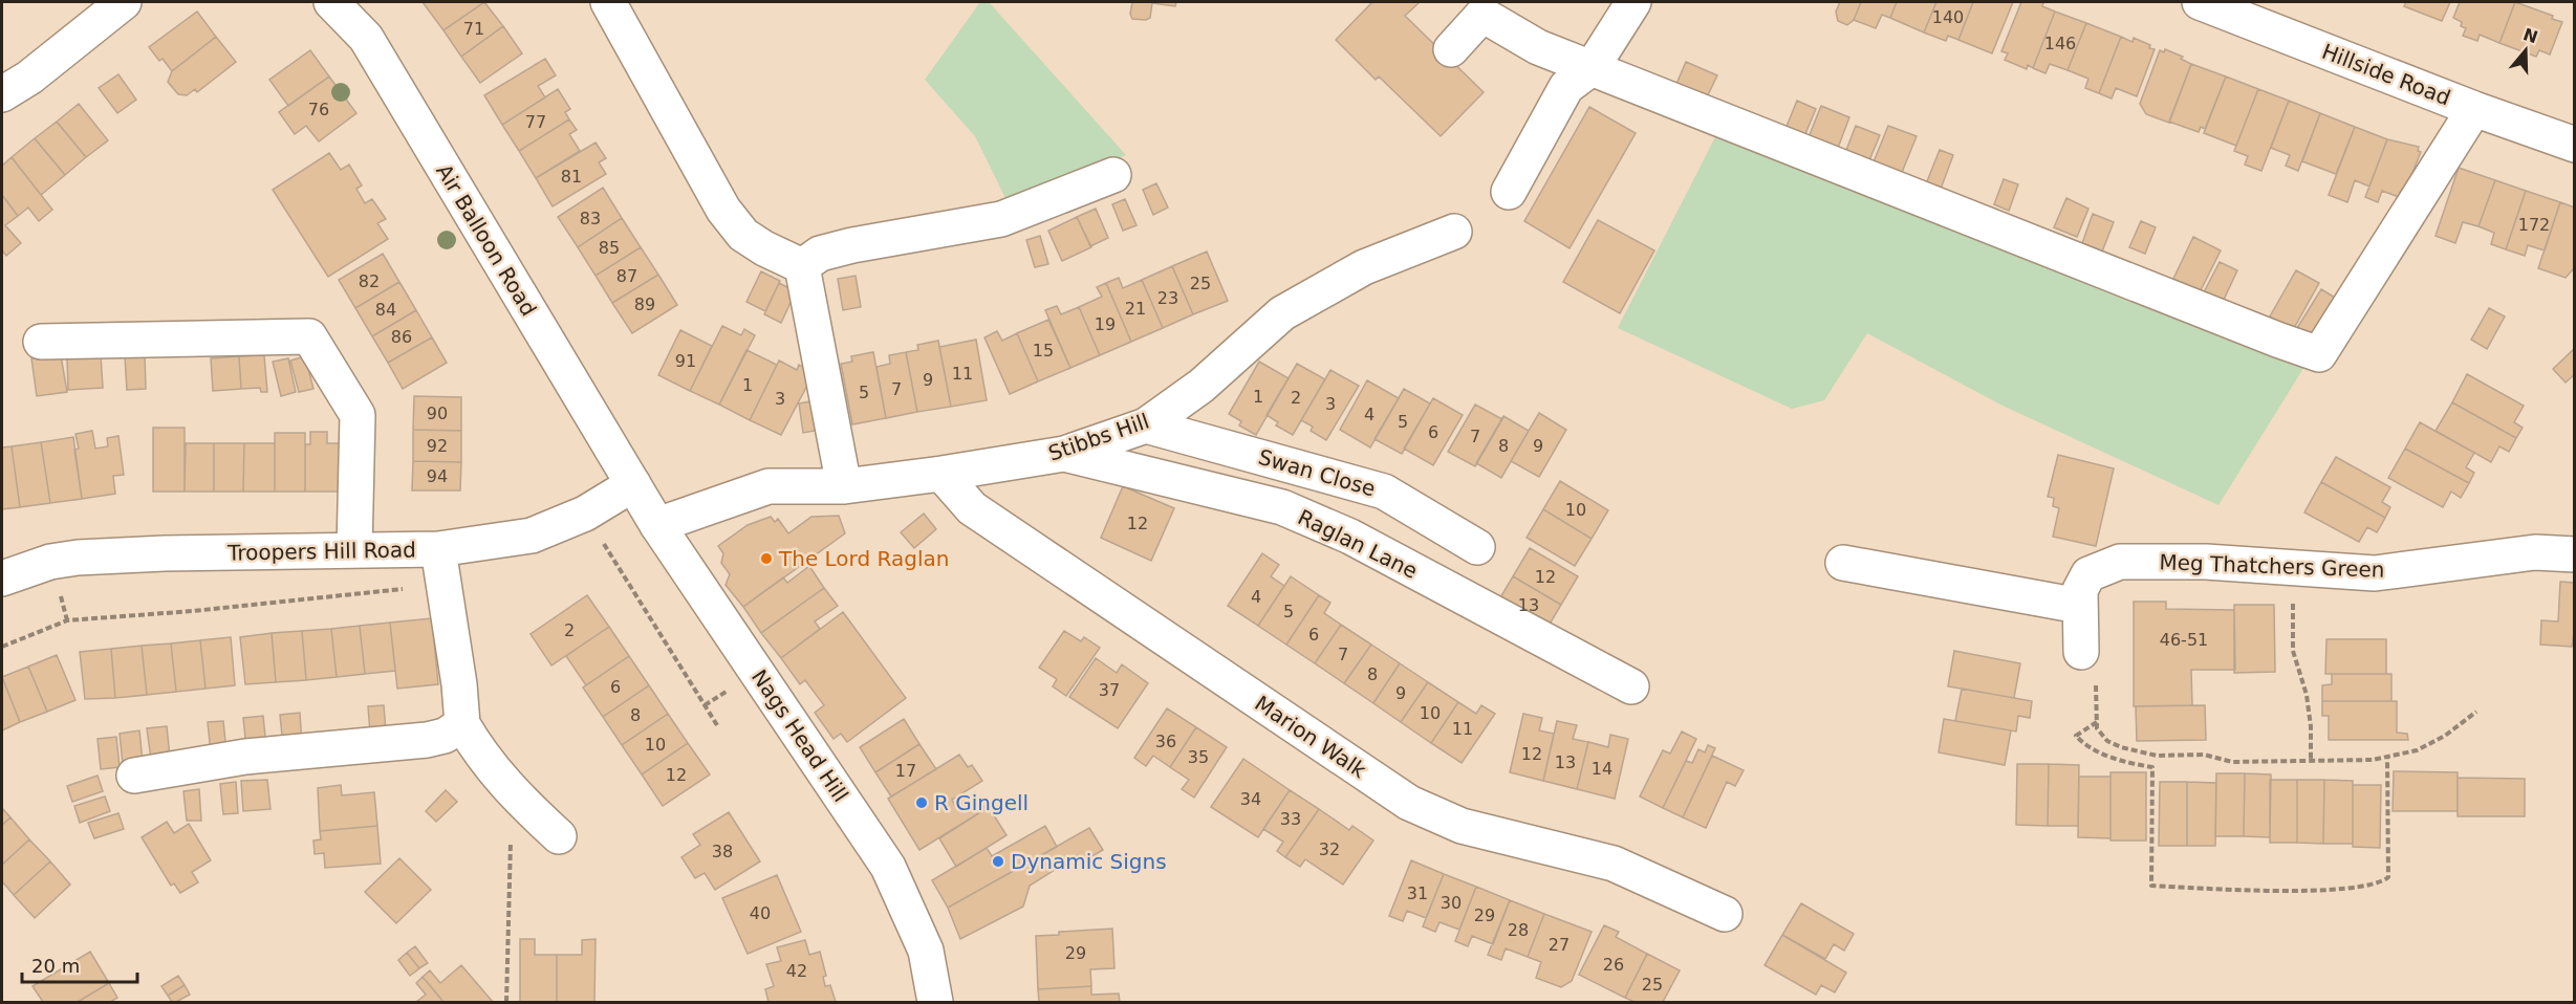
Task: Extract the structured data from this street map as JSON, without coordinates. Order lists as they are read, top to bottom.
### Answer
{
  "streets": {
    "street": [
      "Hillside Road",
      "Air Balloon Road",
      "Stibbs Hill",
      "Swan Close",
      "Raglan Lane",
      "Troopers Hill Road",
      "Meg Thatchers Green",
      "Nags Head Hill",
      "Marion Walk"
    ]
  },
  "crossings": [
    ["Air Balloon Road", "Troopers Hill Road"],
    ["Air Balloon Road", "Nags Head Hill"],
    ["Stibbs Hill", "Swan Close"],
    ["Stibbs Hill", "Raglan Lane"],
    ["Stibbs Hill", "Nags Head Hill"],
    ["Stibbs Hill", "Marion Walk"],
    ["Troopers Hill Road", "Nags Head Hill"]
  ],
  "places": ["The Lord Raglan", "R Gingell", "Dynamic Signs"],
  "house_numbers": [
    "140",
    "71",
    "146",
    "76",
    "77",
    "81",
    "83",
    "172",
    "85",
    "87",
    "82",
    "25",
    "23",
    "89",
    "21",
    "84",
    "19",
    "86",
    "15",
    "91",
    "11",
    "9",
    "1",
    "7",
    "5",
    "1",
    "2",
    "3",
    "3",
    "90",
    "4",
    "5",
    "6",
    "7",
    "92",
    "8",
    "9",
    "94",
    "10",
    "12",
    "12",
    "4",
    "13",
    "5",
    "2",
    "6",
    "46-51",
    "7",
    "8",
    "6",
    "37",
    "9",
    "10",
    "8",
    "11",
    "36",
    "10",
    "12",
    "35",
    "13",
    "14",
    "17",
    "12",
    "34",
    "33",
    "32",
    "38",
    "31",
    "30",
    "40",
    "29",
    "28",
    "27",
    "29",
    "26",
    "42",
    "25"
  ],
  "scale_bar": "20 m",
  "north": "top"
}
